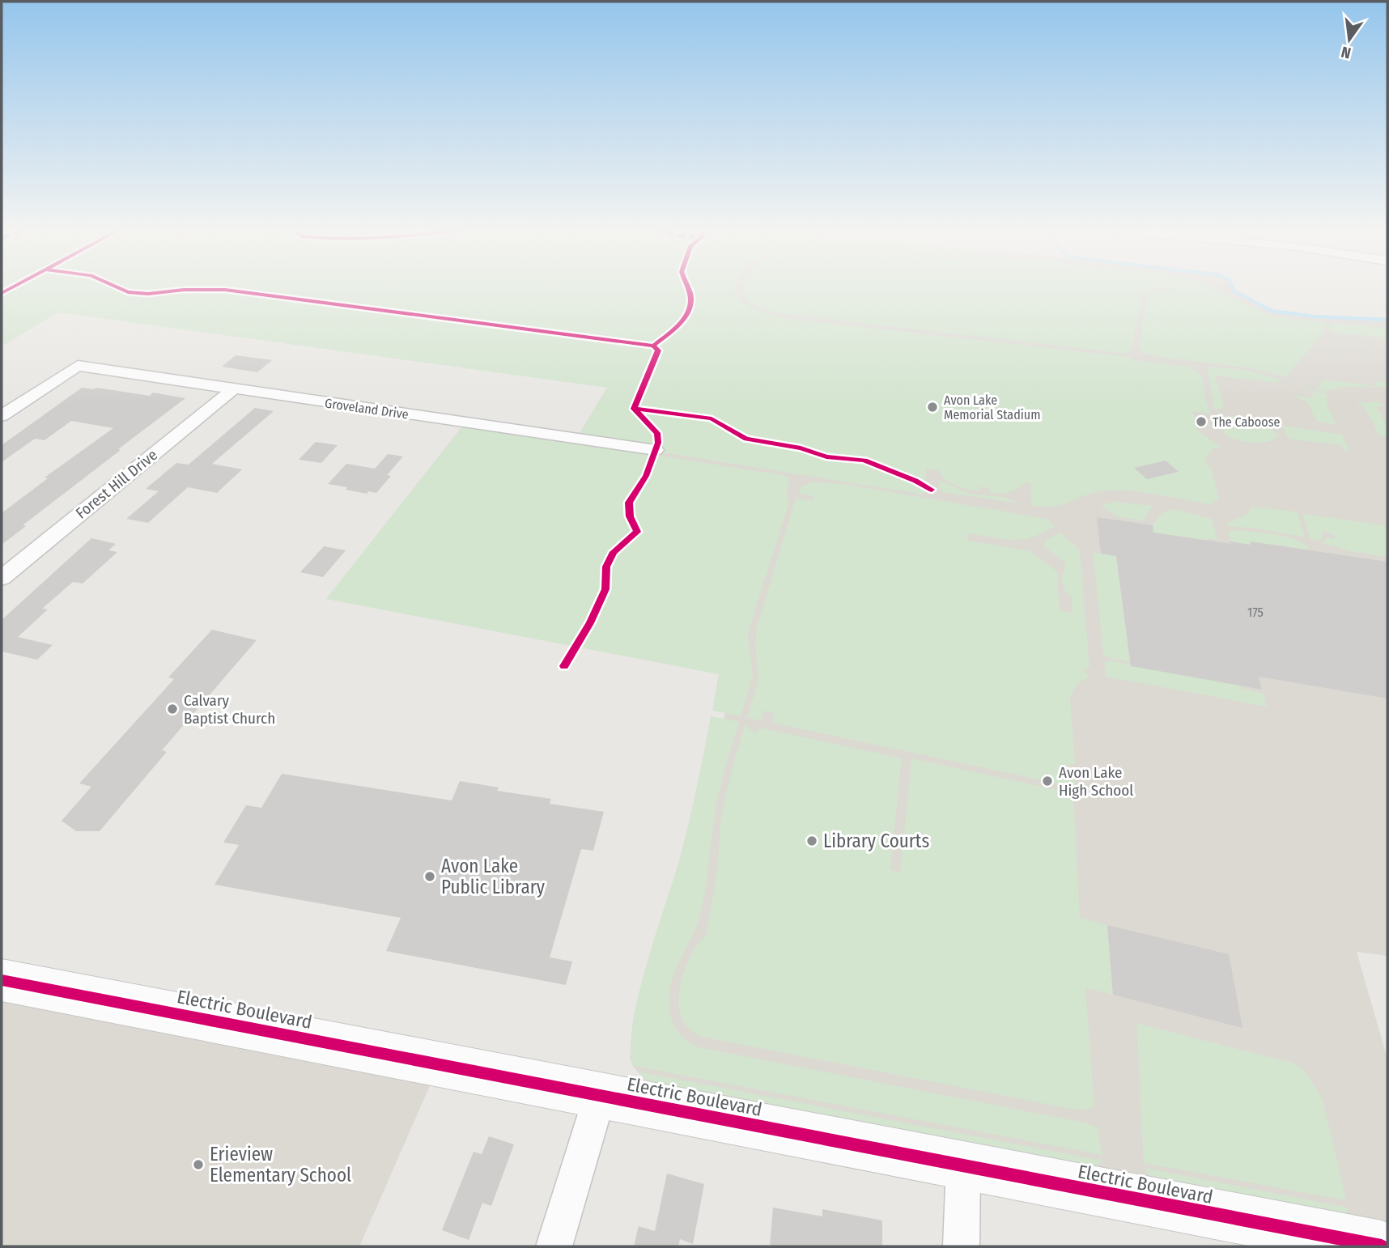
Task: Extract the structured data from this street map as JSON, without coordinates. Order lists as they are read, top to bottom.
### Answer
{
  "streets": {
    "street": ["Groveland Drive", "Forest Hill Drive", "Electric Boulevard"]
  },
  "crossings": [
    ["Groveland Drive", "Forest Hill Drive"]
  ],
  "places": [
    "Avon Lake Memorial Stadium",
    "The Caboose",
    "Calvary Baptist Church",
    "Avon Lake High School",
    "Library Courts",
    "Avon Lake Public Library",
    "Erieview Elementary School"
  ],
  "house_numbers": ["175"],
  "north": "bottom"
}
